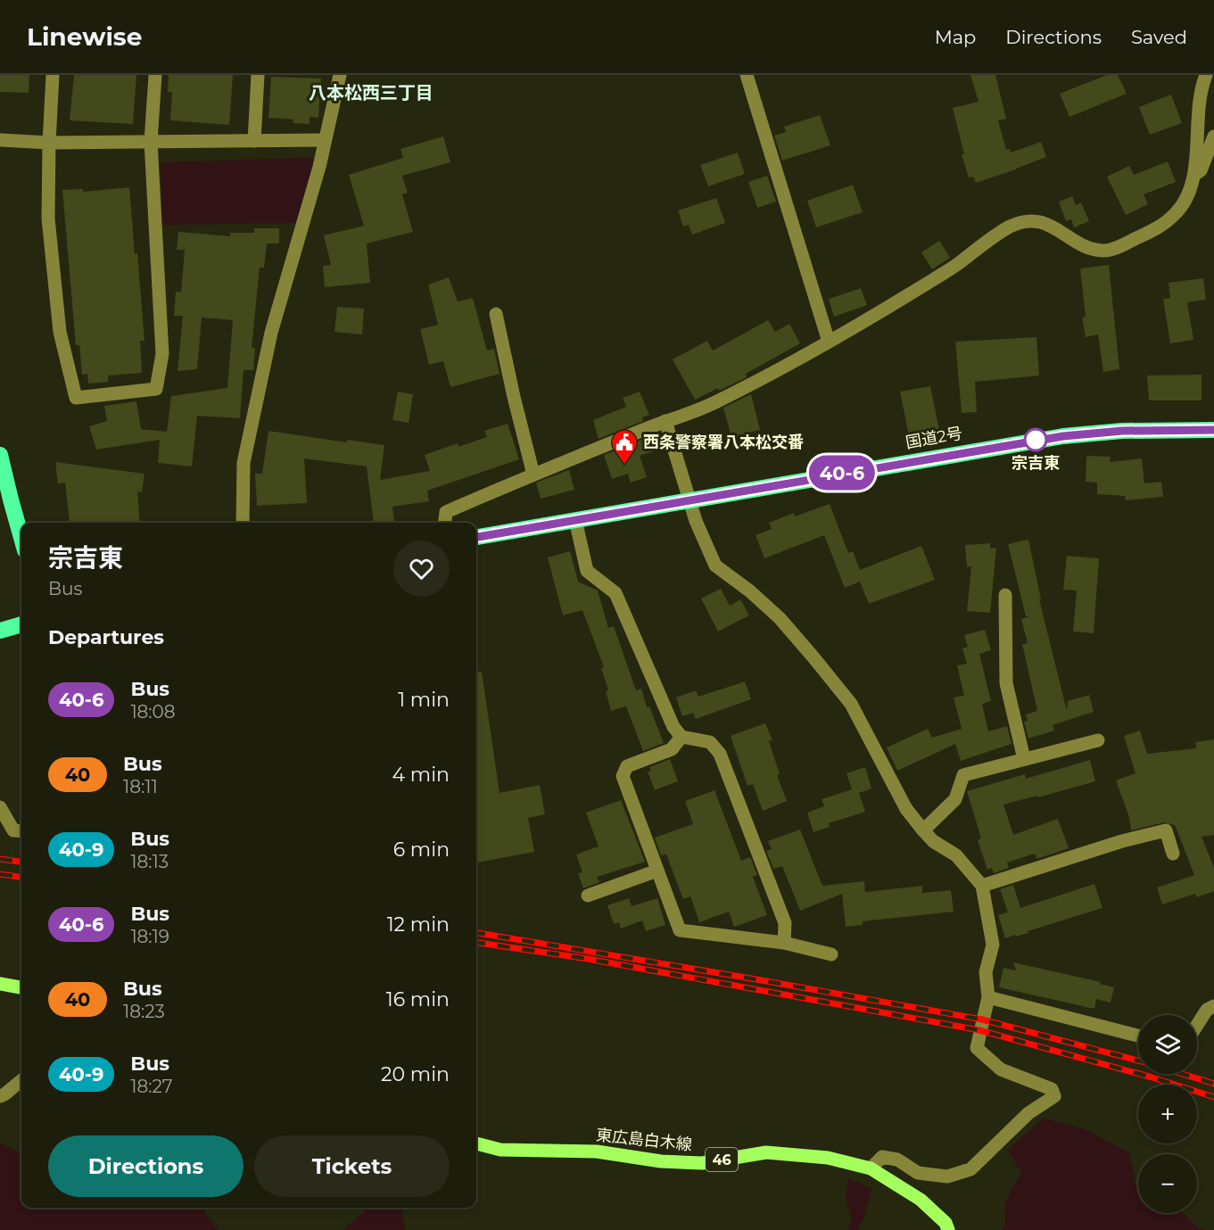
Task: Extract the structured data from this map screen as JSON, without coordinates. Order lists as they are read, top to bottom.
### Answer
{
  "streets": {
    "highway": ["国道2号"],
    "main road": ["東広島白木線", "46"]
  },
  "districts": ["八本松西三丁目"],
  "places": {
    "other": ["宗吉東"],
    "public building": ["西条警察署八本松交番"]
  },
  "lines": ["bus line 40-6"],
  "page": {
    "header": "Linewise",
    "nav": ["Map", "Directions", "Saved"],
    "on_map": "40-6",
    "heading": [
      ["宗吉東", "Bus"],
      "Departures"
    ],
    "list": [
      {
        "mark": "40-6",
        "name": "Bus",
        "note": "18:08",
        "value": "1 min"
      },
      {
        "mark": "40",
        "name": "Bus",
        "note": "18:11",
        "value": "4 min"
      },
      {
        "mark": "40-9",
        "name": "Bus",
        "note": "18:13",
        "value": "6 min"
      },
      {
        "mark": "40-6",
        "name": "Bus",
        "note": "18:19",
        "value": "12 min"
      },
      {
        "mark": "40",
        "name": "Bus",
        "note": "18:23",
        "value": "16 min"
      },
      {
        "mark": "40-9",
        "name": "Bus",
        "note": "18:27",
        "value": "20 min"
      }
    ],
    "map_buttons": ["+", "−"],
    "buttons": ["Directions", "Tickets"]
  }
}
